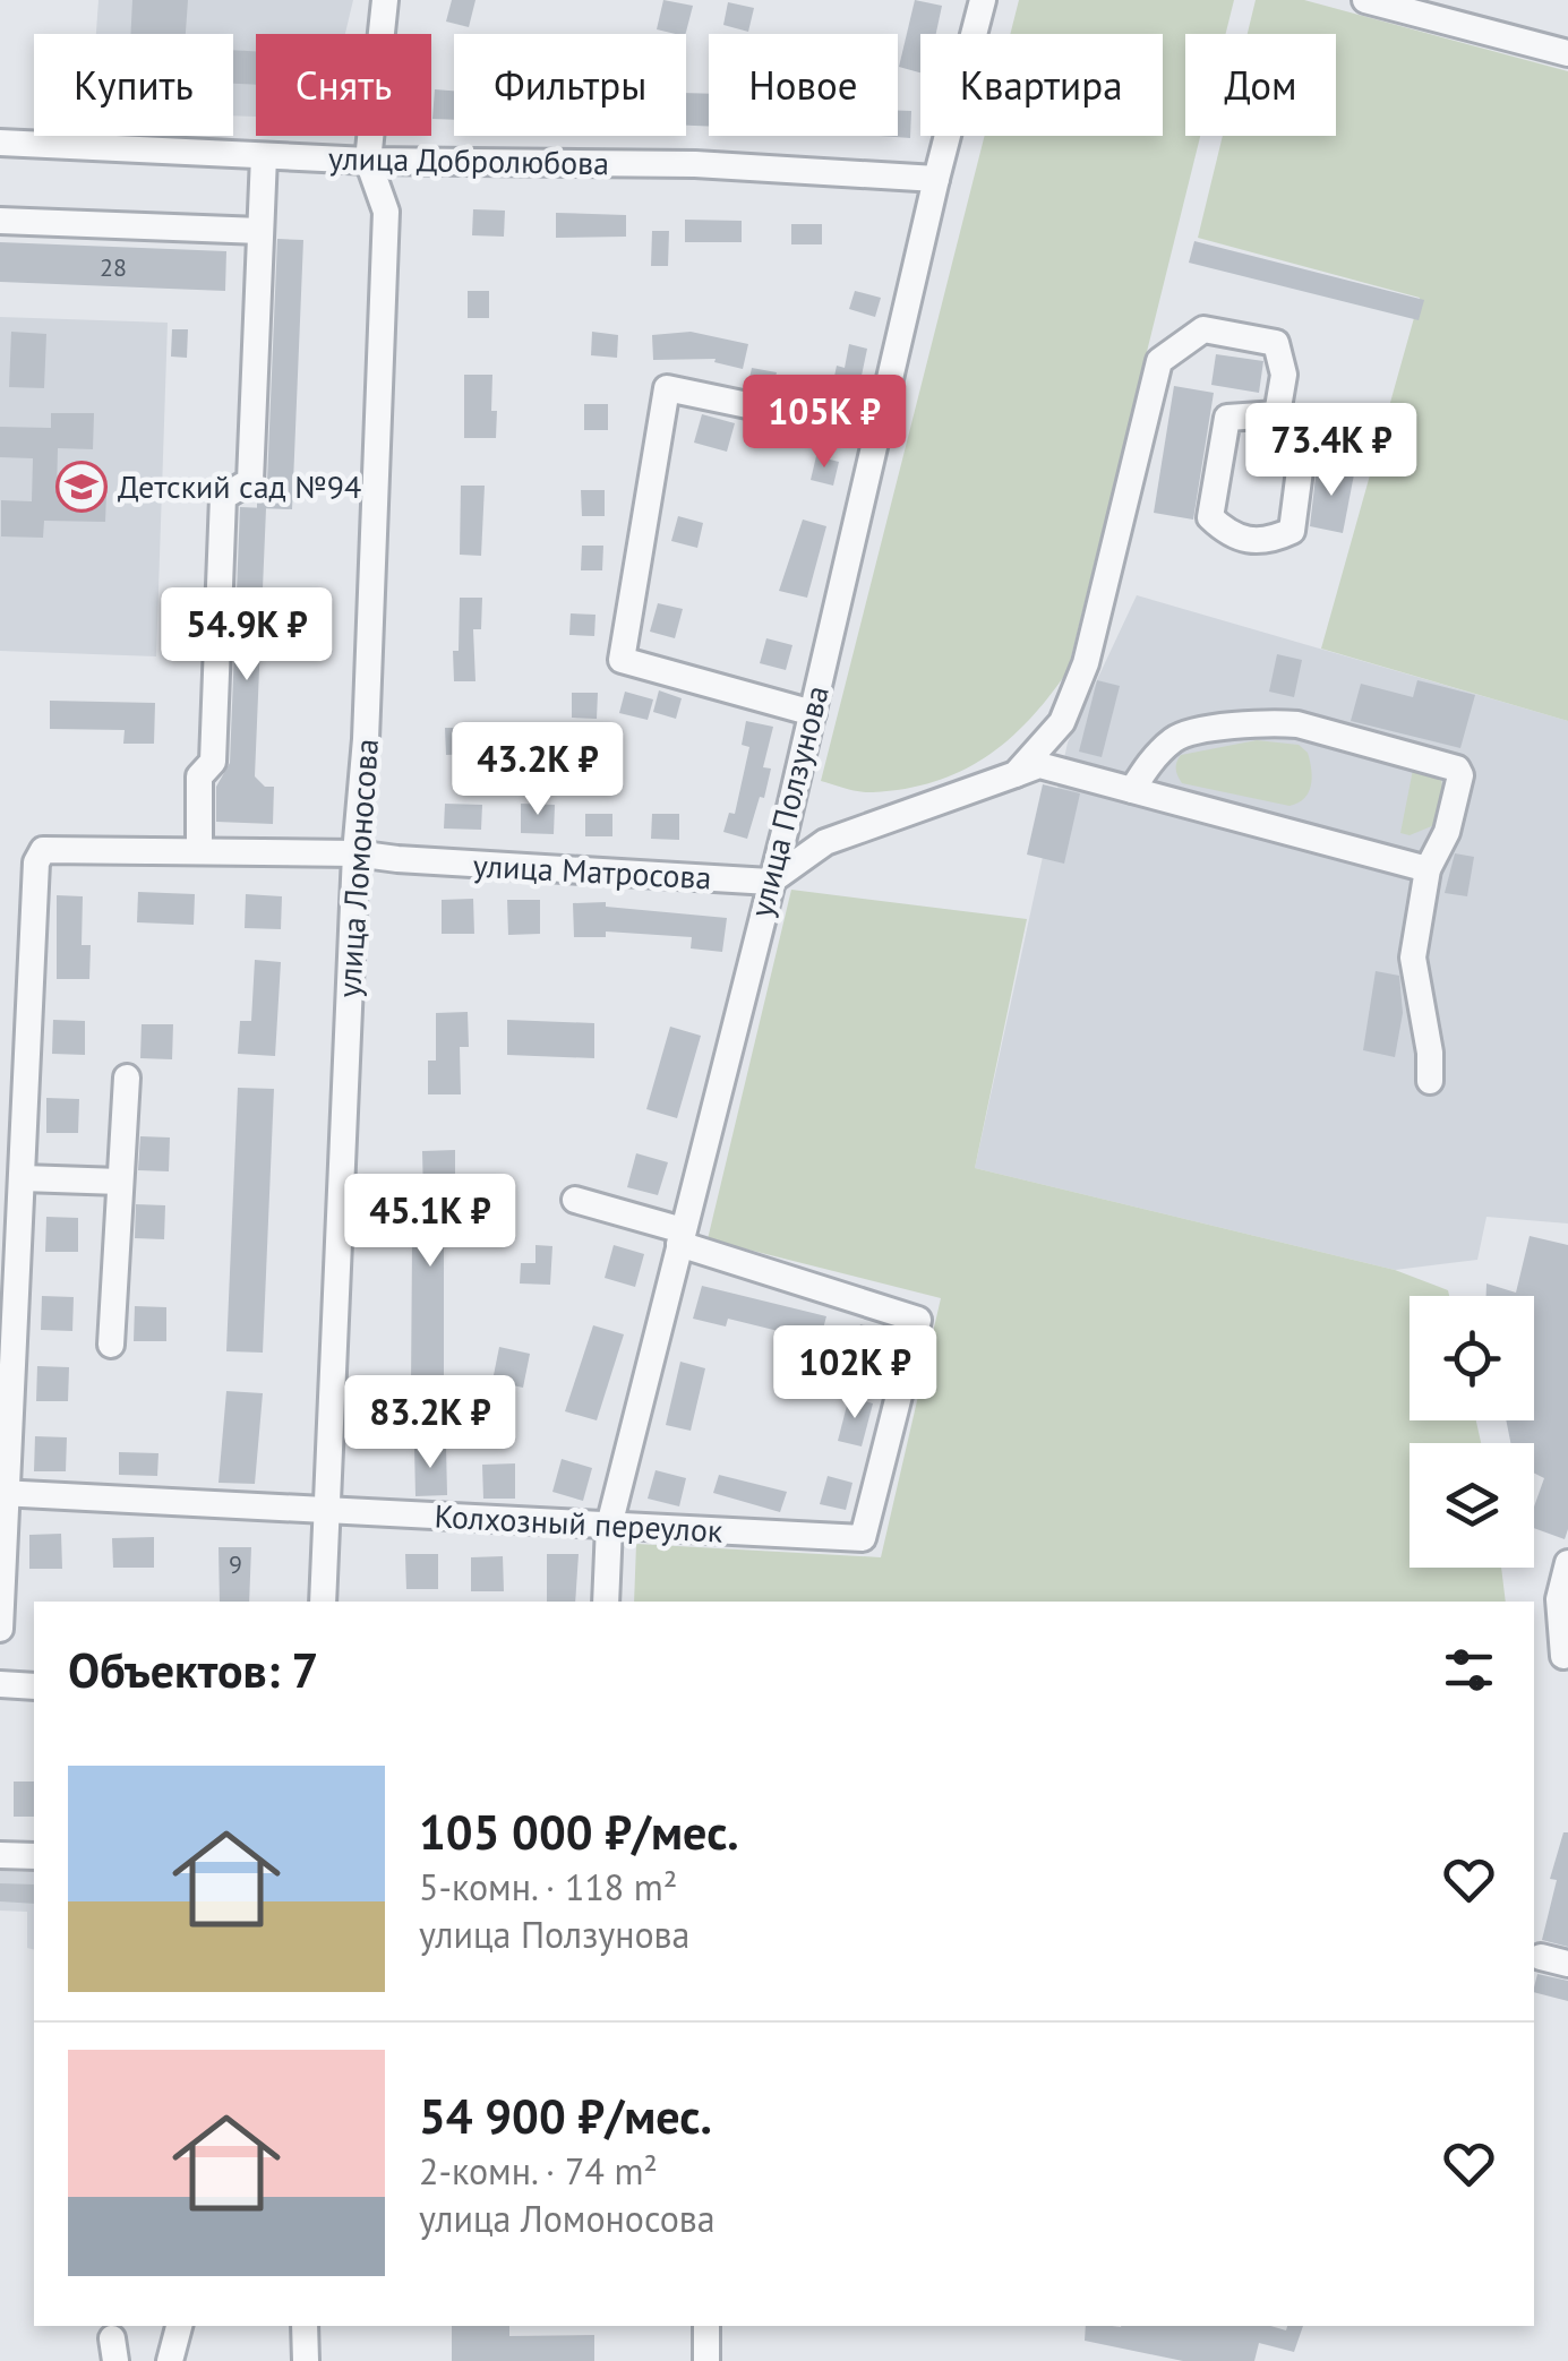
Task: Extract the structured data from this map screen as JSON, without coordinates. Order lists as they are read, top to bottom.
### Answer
{
  "streets": {
    "street": [
      "улица Добролюбова",
      "улица Ползунова",
      "улица Ломоносова",
      "улица Матросова",
      "Колхозный переулок"
    ]
  },
  "crossings": [
    ["улица Добролюбова", "улица Ползунова"],
    ["улица Добролюбова", "улица Ломоносова"],
    ["улица Ползунова", "улица Матросова"],
    ["улица Ползунова", "Колхозный переулок"],
    ["улица Ломоносова", "улица Матросова"],
    ["улица Ломоносова", "Колхозный переулок"]
  ],
  "places": {
    "school or university": ["Детский сад №94"]
  },
  "house_numbers": ["28", "9"],
  "page": {
    "chip": [
      "Купить",
      "Снять",
      "Фильтры",
      "Новое",
      "Квартира",
      "Дом"
    ],
    "price": [
      "105K ₽",
      "73.4K ₽",
      "54.9K ₽",
      "43.2K ₽",
      "45.1K ₽",
      "102K ₽",
      "83.2K ₽"
    ],
    "heading": "Объектов: 7",
    "list": [
      {
        "name": "105 000 ₽/мес.",
        "note": "5-комн. · 118 m² · улица Ползунова"
      },
      {
        "name": "54 900 ₽/мес.",
        "note": "2-комн. · 74 m² · улица Ломоносова"
      }
    ]
  }
}
